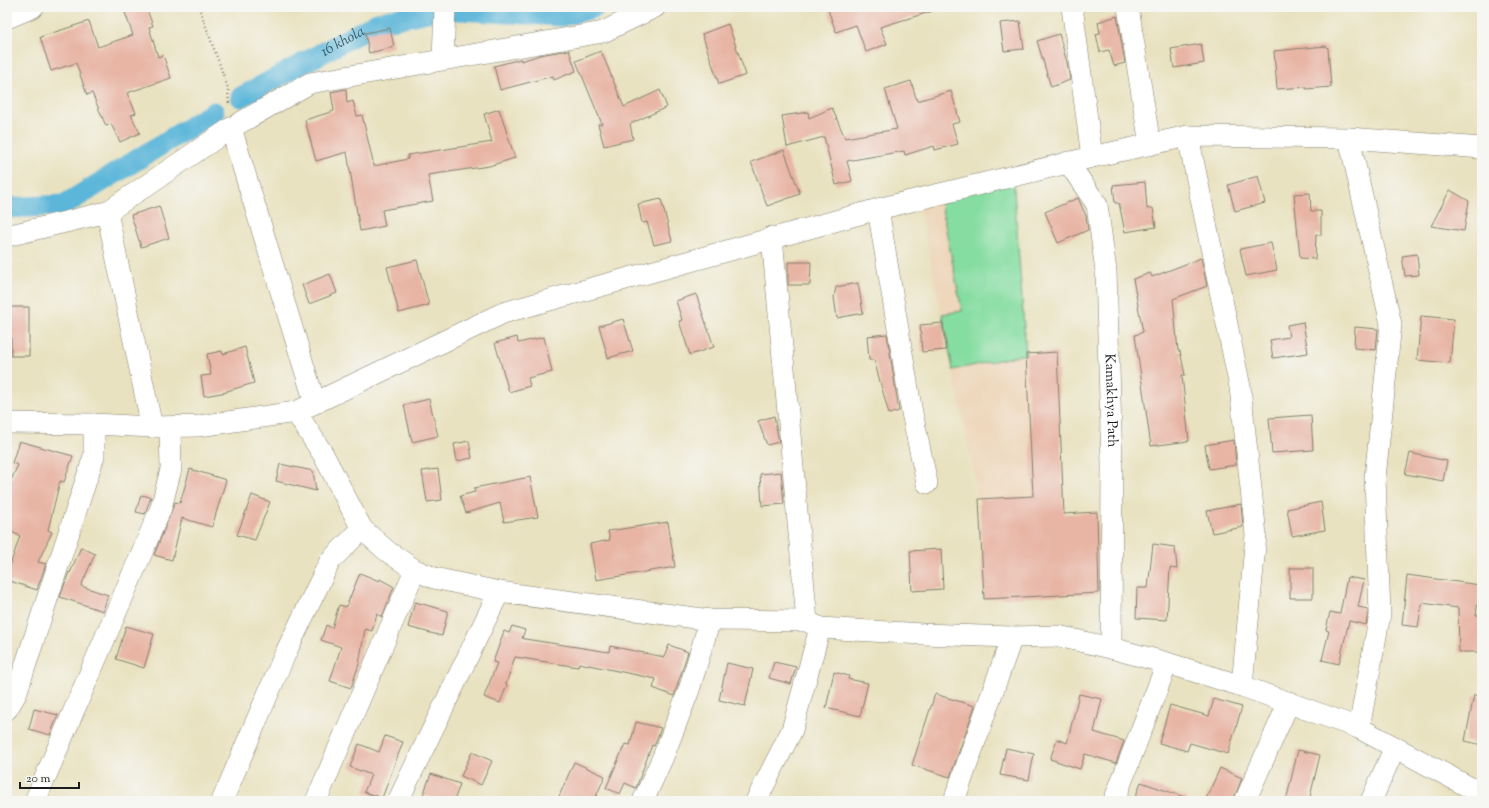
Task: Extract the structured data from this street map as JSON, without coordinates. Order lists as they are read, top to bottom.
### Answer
{
  "streets": {
    "street": ["Kamakhya Path"]
  },
  "water": ["16 khola"],
  "scale_bar": "20 m"
}
